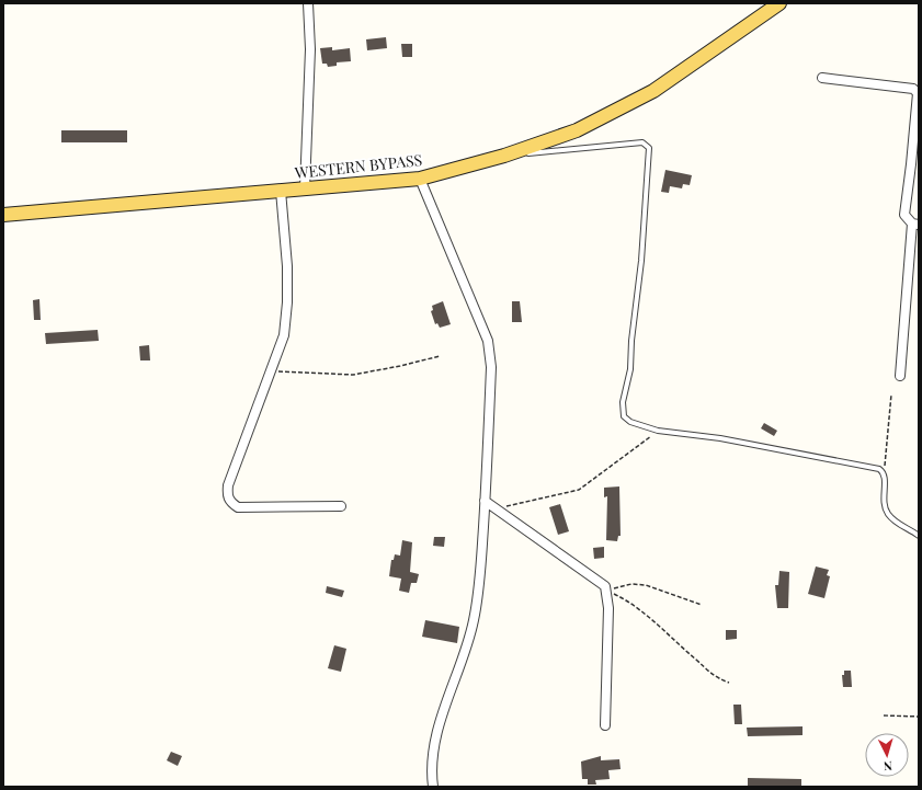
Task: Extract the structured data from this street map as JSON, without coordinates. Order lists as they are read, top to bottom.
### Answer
{
  "streets": {
    "main road": ["WESTERN BYPASS"]
  },
  "north": "bottom"
}
